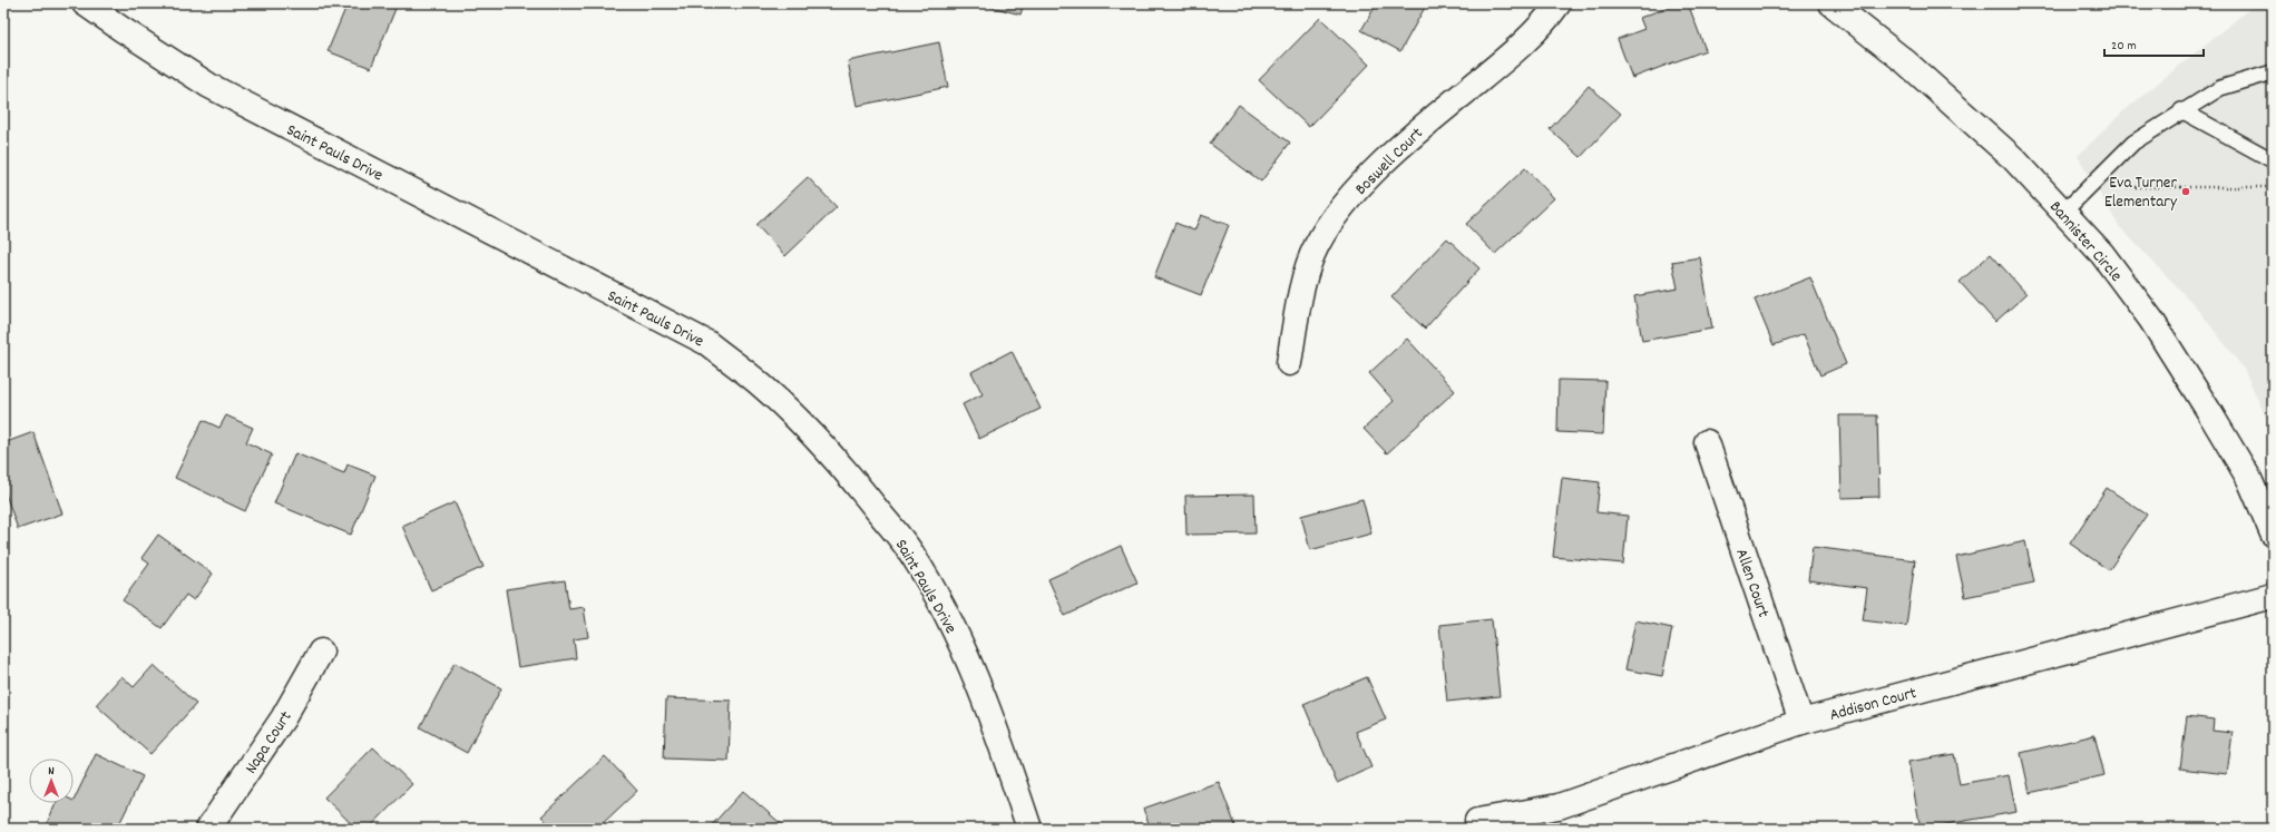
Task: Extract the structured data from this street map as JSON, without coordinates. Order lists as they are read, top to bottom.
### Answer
{
  "streets": {
    "street": [
      "Saint Pauls Drive",
      "Boswell Court",
      "Bannister Circle",
      "Allen Court",
      "Addison Court",
      "Napa Court"
    ]
  },
  "crossings": [
    ["Allen Court", "Addison Court"]
  ],
  "places": ["Eva Turner Elementary"],
  "scale_bar": "20 m",
  "north": "top"
}
